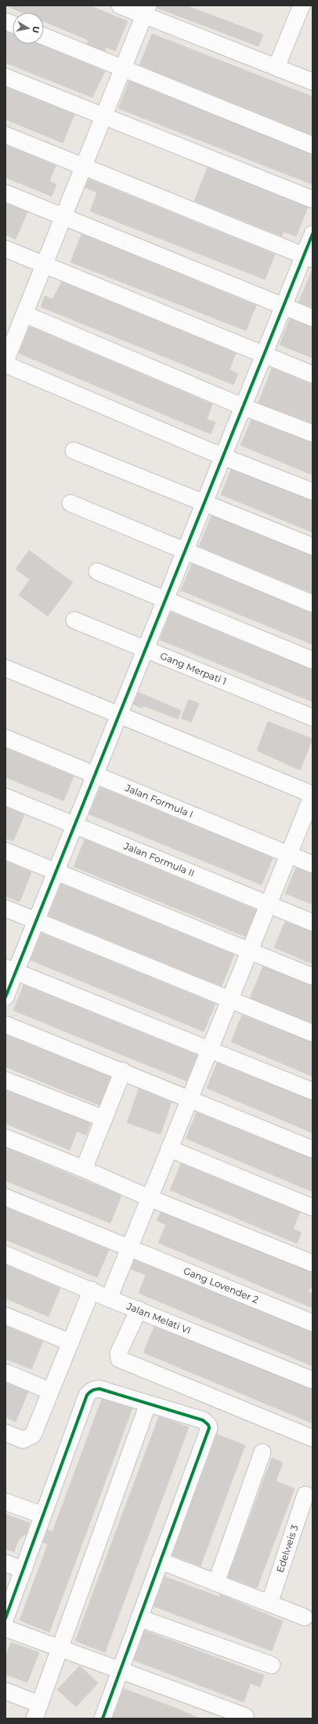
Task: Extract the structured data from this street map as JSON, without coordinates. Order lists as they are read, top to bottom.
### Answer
{
  "streets": {
    "street": [
      "Gang Merpati 1",
      "Jalan Formula I",
      "Jalan Formula II",
      "Gang Lovender 2",
      "Jalan Melati VI",
      "Edelweis 3"
    ]
  },
  "north": "right"
}
